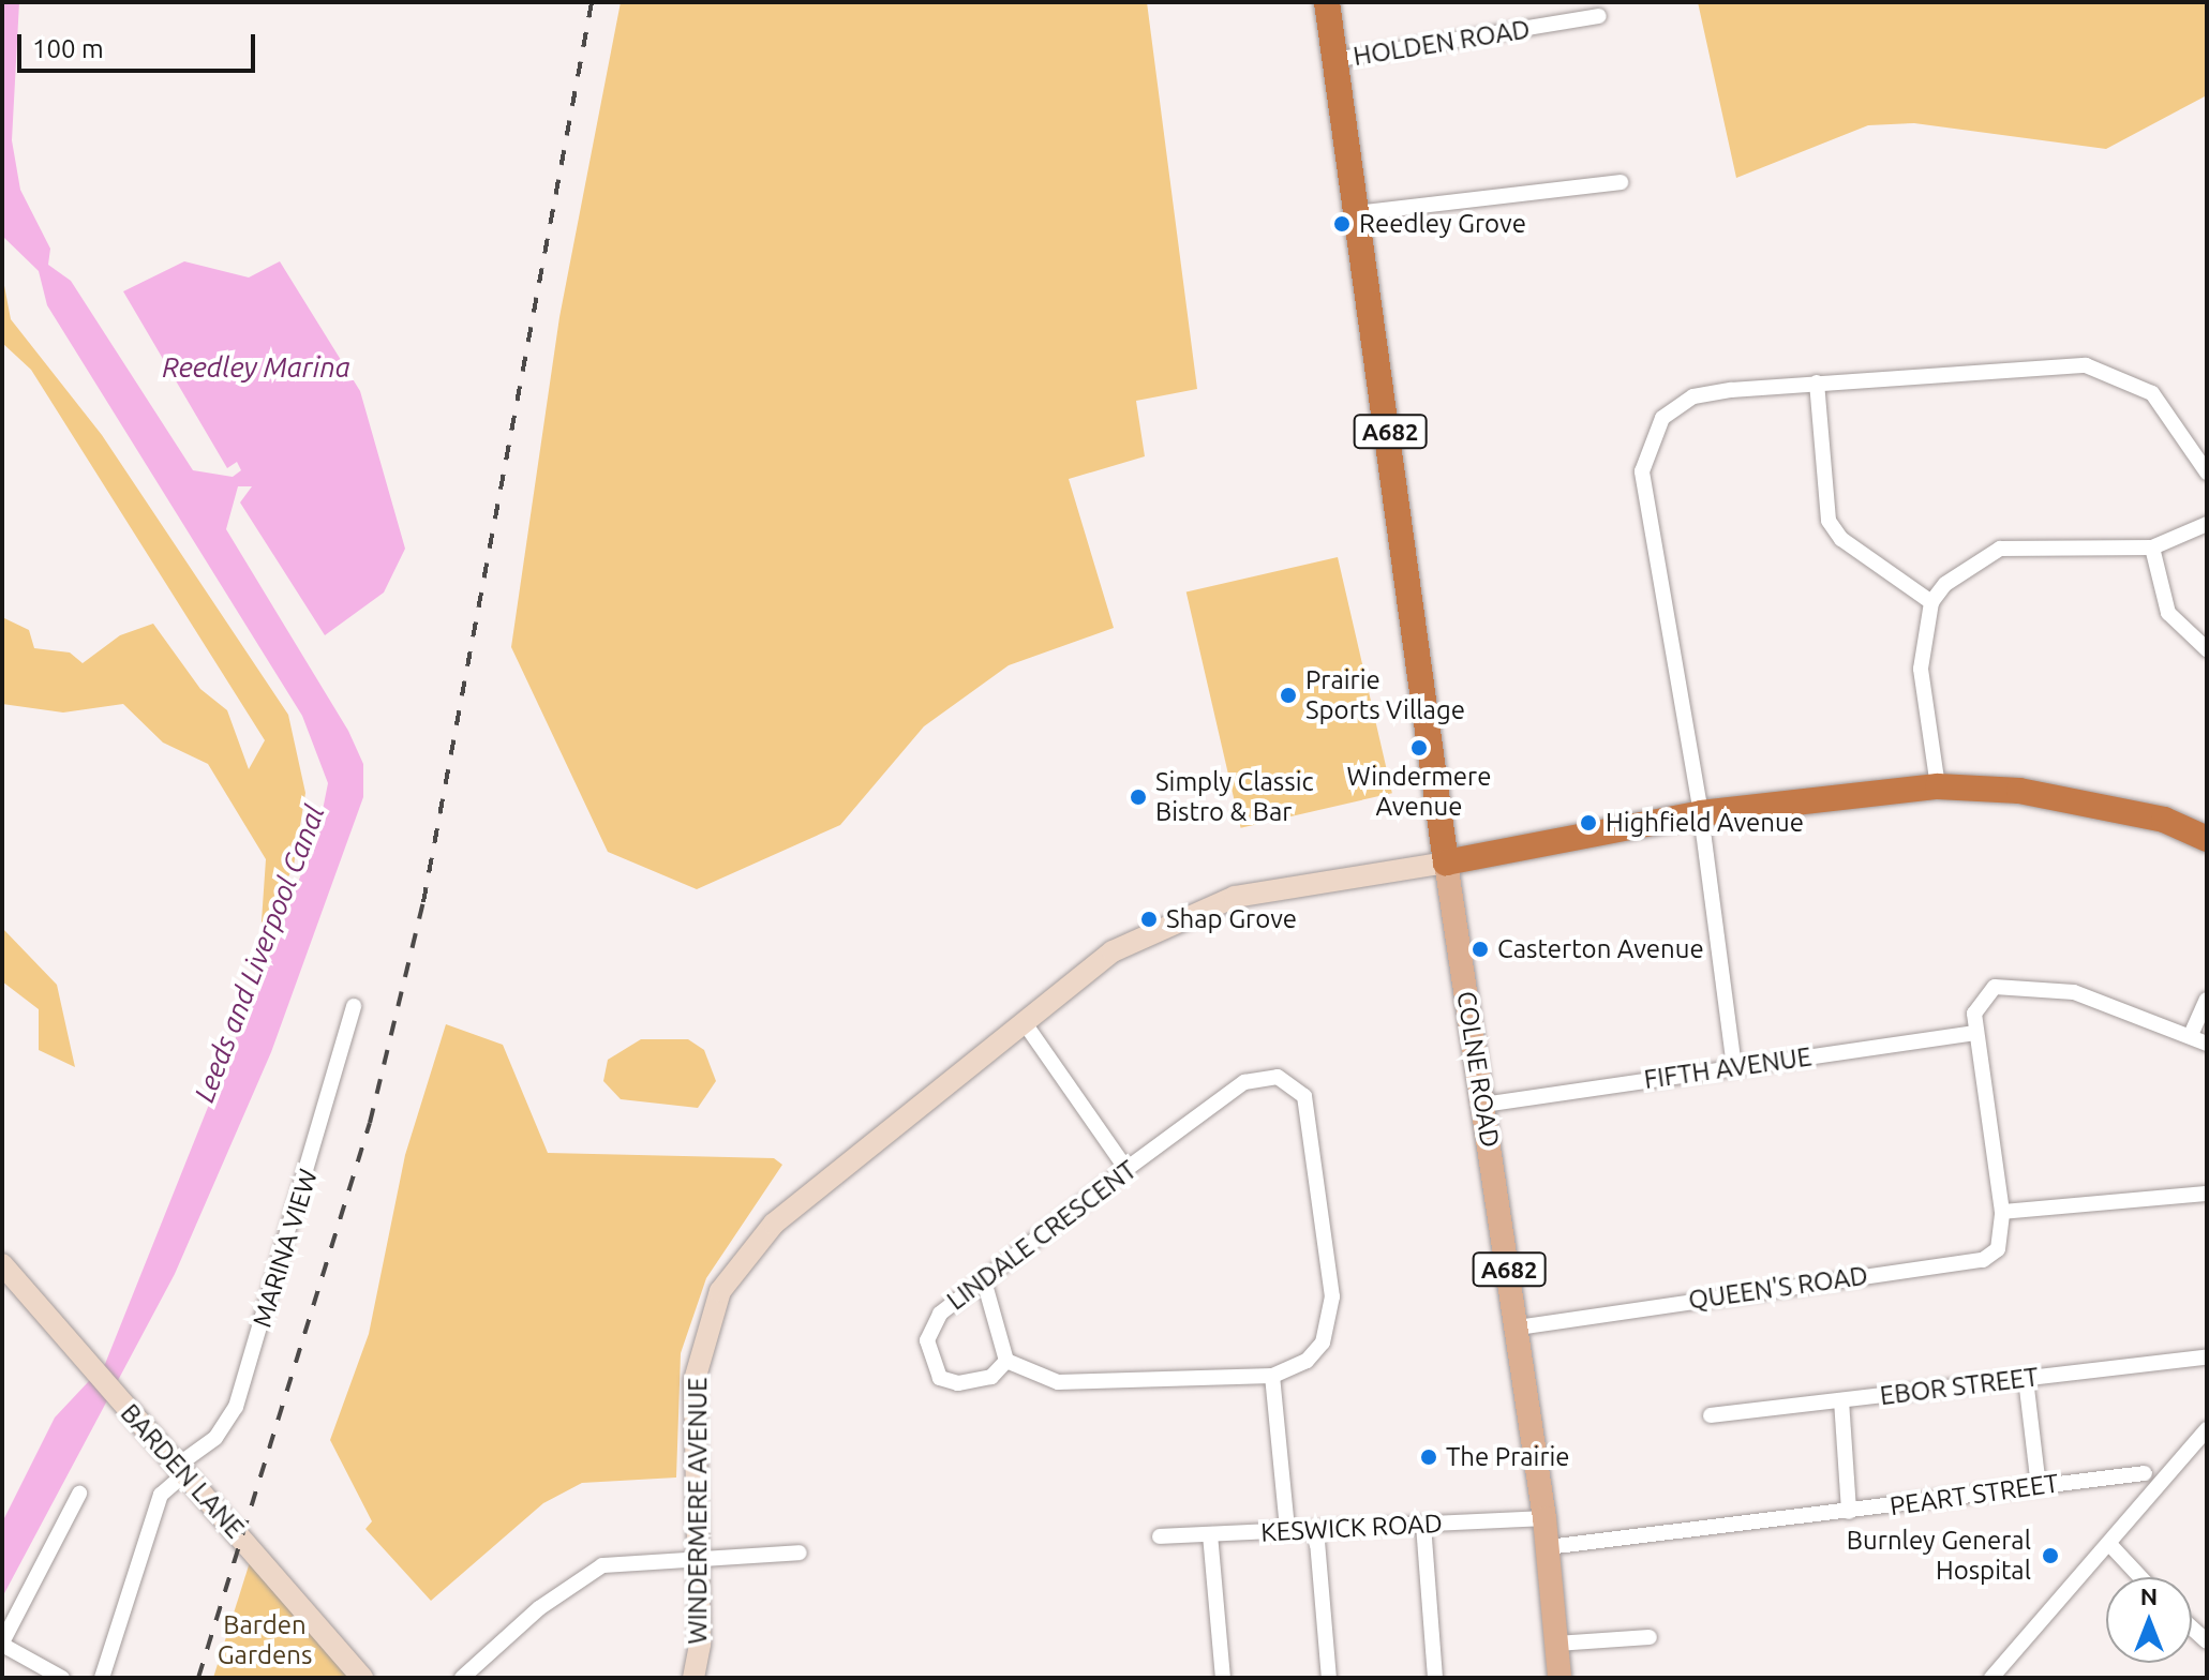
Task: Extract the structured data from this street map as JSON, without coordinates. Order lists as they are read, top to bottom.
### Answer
{
  "streets": {
    "highway": ["A682", "COLNE ROAD"],
    "street": [
      "HOLDEN ROAD",
      "FIFTH AVENUE",
      "LINDALE CRESCENT",
      "MARINA VIEW",
      "QUEEN'S ROAD",
      "EBOR STREET",
      "BARDEN LANE",
      "PEART STREET",
      "WINDERMERE AVENUE",
      "KESWICK ROAD"
    ]
  },
  "crossings": [
    ["HOLDEN ROAD", "COLNE ROAD"],
    ["FIFTH AVENUE", "COLNE ROAD"],
    ["COLNE ROAD", "QUEEN'S ROAD"],
    ["COLNE ROAD", "PEART STREET"],
    ["COLNE ROAD", "WINDERMERE AVENUE"],
    ["COLNE ROAD", "KESWICK ROAD"],
    ["MARINA VIEW", "BARDEN LANE"]
  ],
  "water": ["Reedley Marina", "Leeds and Liverpool Canal"],
  "parks": ["Barden Gardens"],
  "places": [
    "Reedley Grove",
    "Prairie Sports Village",
    "Windermere Avenue",
    "Simply Classic Bistro & Bar",
    "Highfield Avenue",
    "Shap Grove",
    "Casterton Avenue",
    "The Prairie",
    "Burnley General Hospital"
  ],
  "scale_bar": "100 m",
  "north": "top"
}
